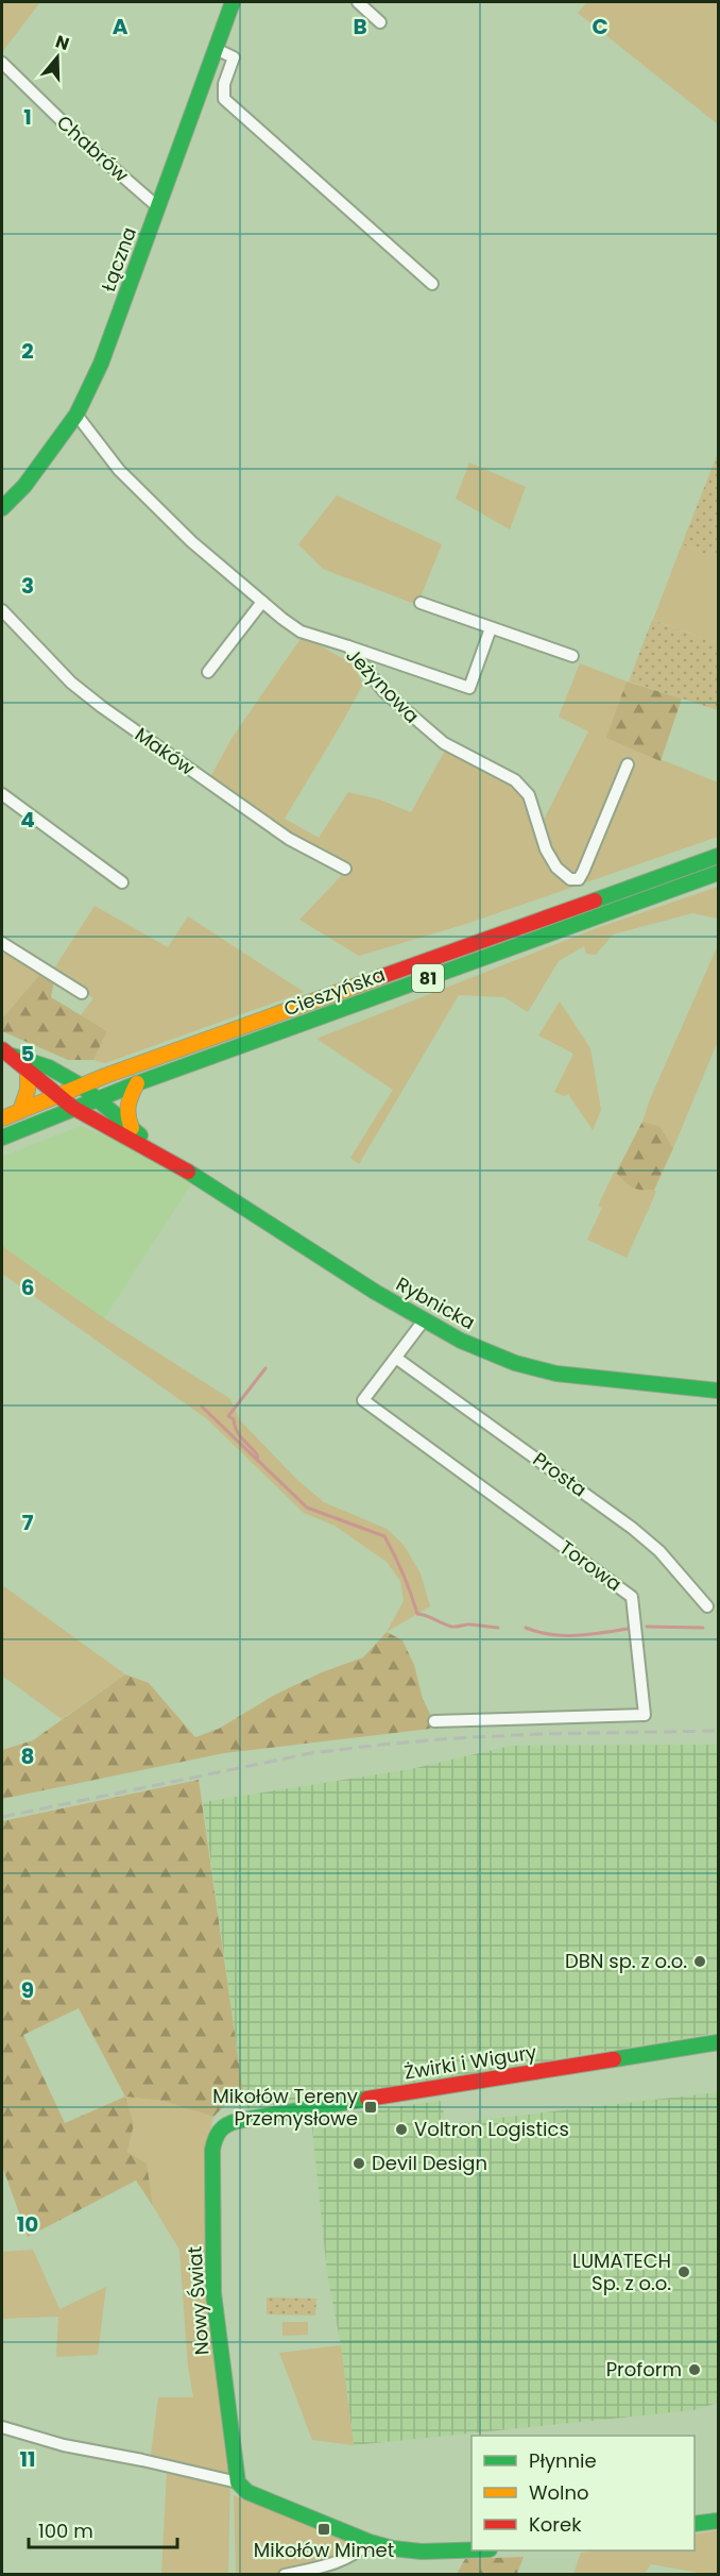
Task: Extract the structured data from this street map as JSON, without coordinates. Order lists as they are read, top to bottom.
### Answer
{
  "streets": {
    "street": [
      "Chabrów",
      "Łączna",
      "Jeżynowa",
      "Maków",
      "81",
      "Cieszyńska",
      "Rybnicka",
      "Prosta",
      "Torowa",
      "Żwirki i Wigury",
      "Nowy Świat"
    ]
  },
  "crossings": [
    ["Chabrów", "Łączna"],
    ["Łączna", "Jeżynowa"],
    ["Cieszyńska", "Rybnicka"],
    ["Rybnicka", "Torowa"],
    ["Prosta", "Torowa"],
    ["Żwirki i Wigury", "Nowy Świat"]
  ],
  "places": {
    "other": [
      "DBN sp. z o.o.",
      "Voltron Logistics",
      "Devil Design",
      "LUMATECH Sp. z o.o.",
      "Proform"
    ],
    "transit": ["Mikołów Tereny Przemysłowe", "Mikołów Mimet"]
  },
  "legend": ["Płynnie", "Wolno", "Korek"],
  "scale_bar": "100 m",
  "north": "top",
  "grid": {
    "columns": ["A", "B", "C"],
    "rows": [
      "1",
      "2",
      "3",
      "4",
      "5",
      "6",
      "7",
      "8",
      "9",
      "10",
      "11"
    ]
  }
}
